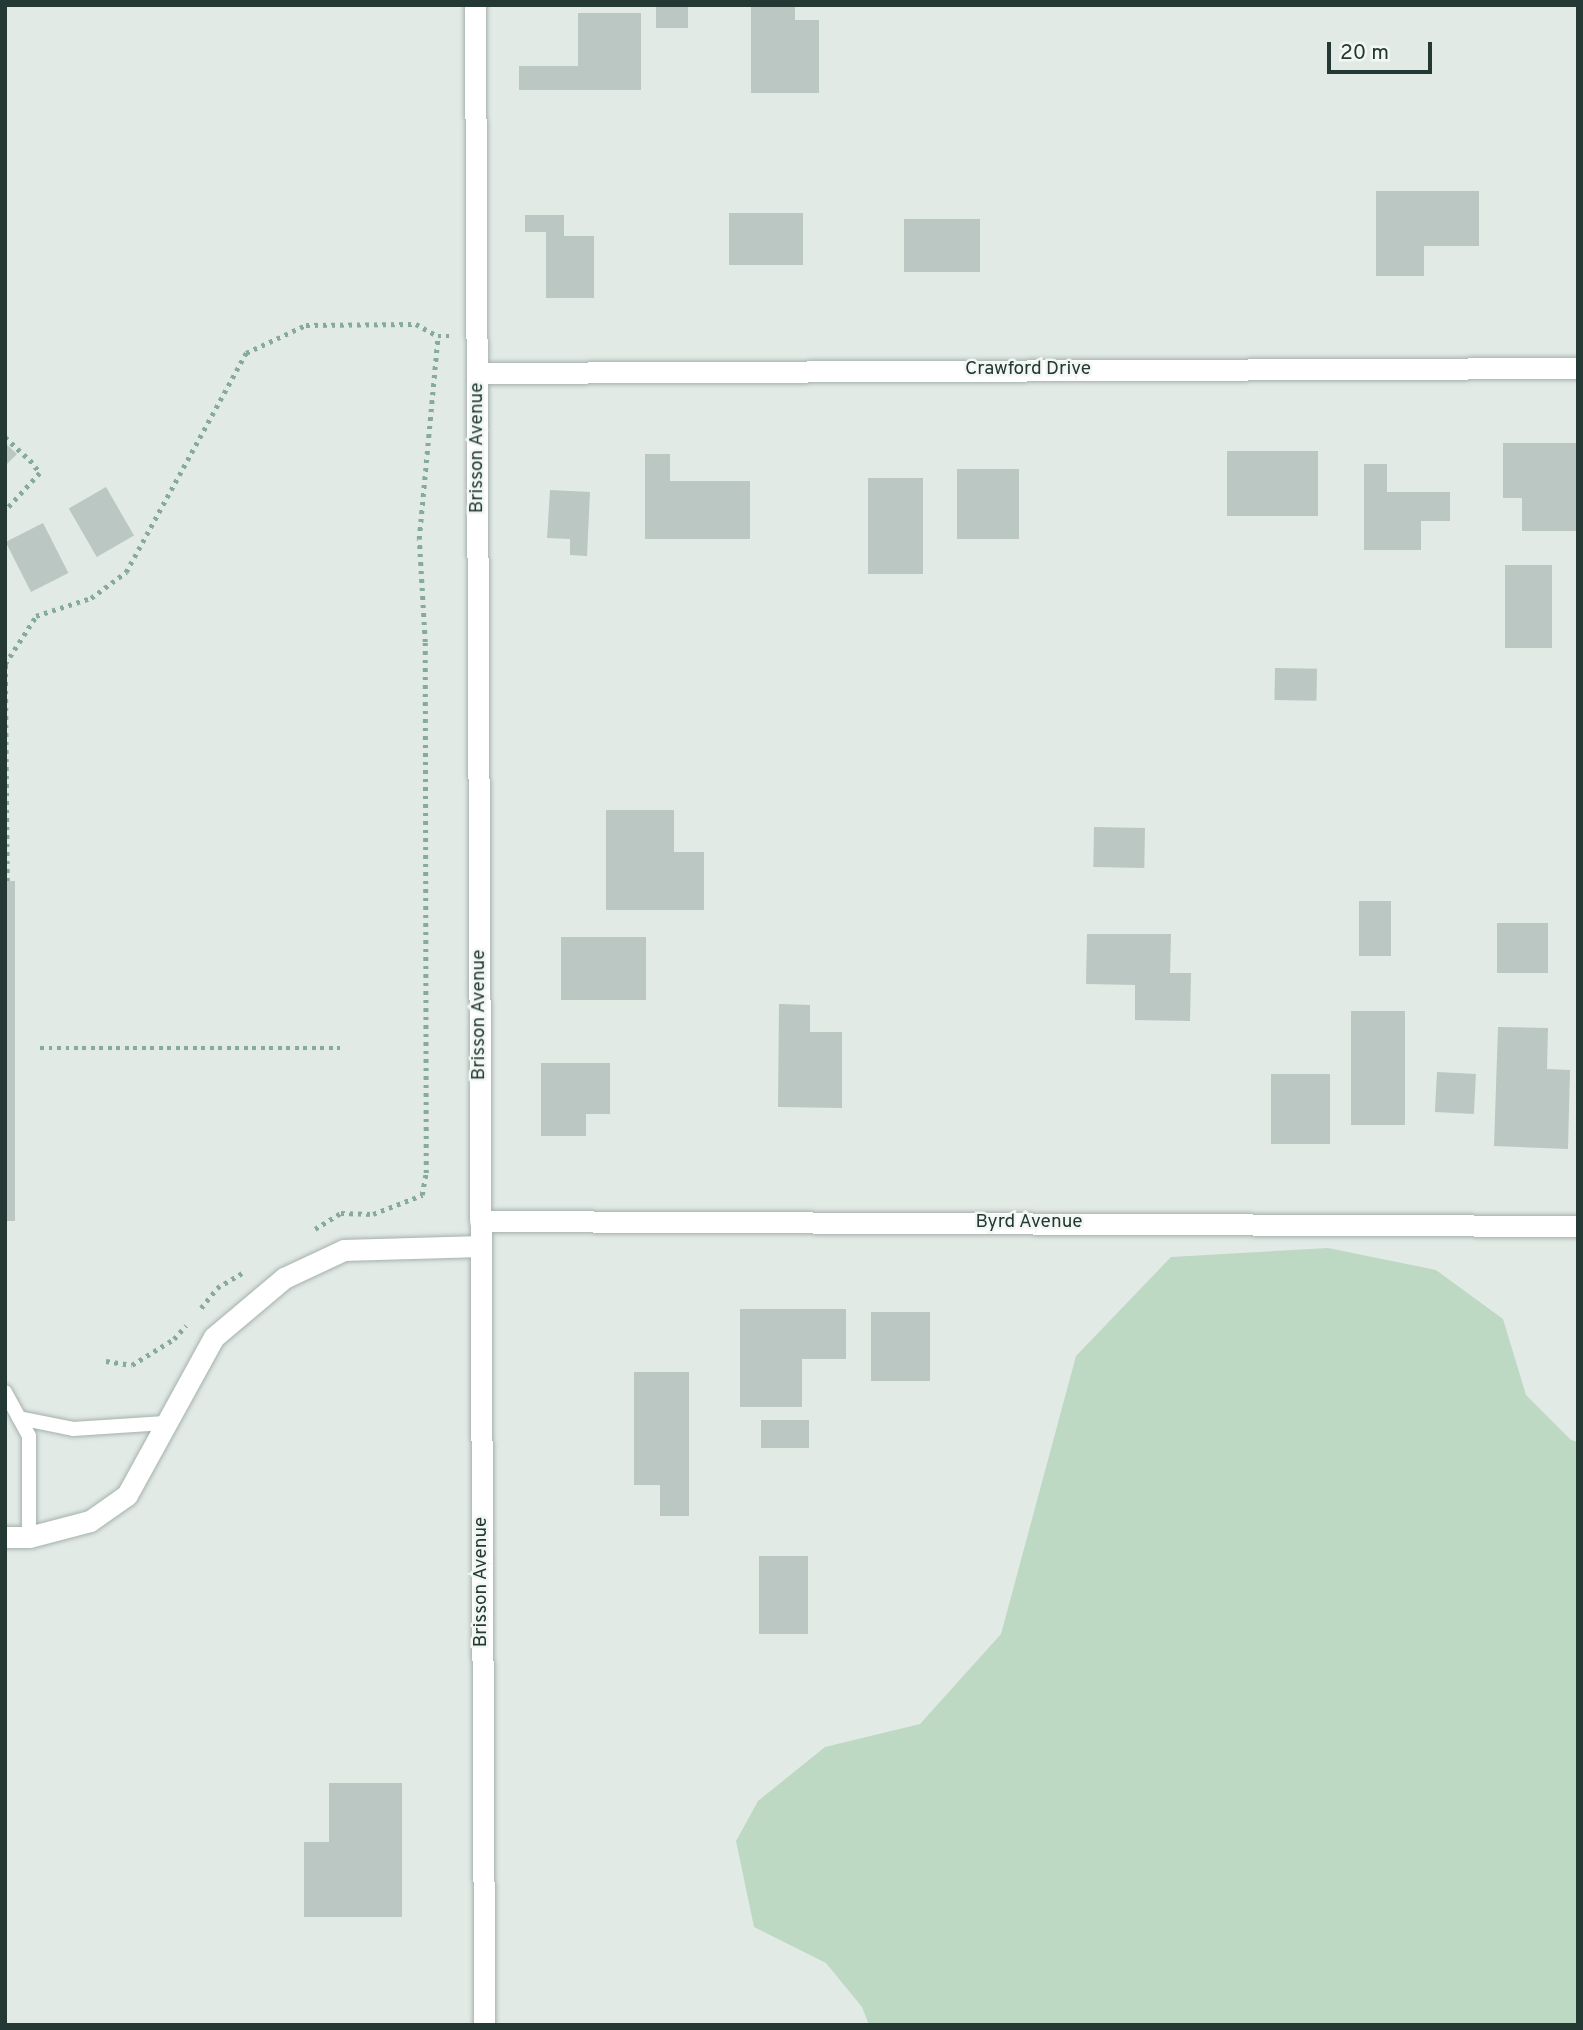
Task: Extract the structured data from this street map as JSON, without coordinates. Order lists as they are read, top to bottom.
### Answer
{
  "streets": {
    "street": ["Crawford Drive", "Brisson Avenue", "Byrd Avenue"]
  },
  "crossings": [
    ["Crawford Drive", "Brisson Avenue"],
    ["Brisson Avenue", "Byrd Avenue"]
  ],
  "scale_bar": "20 m"
}
